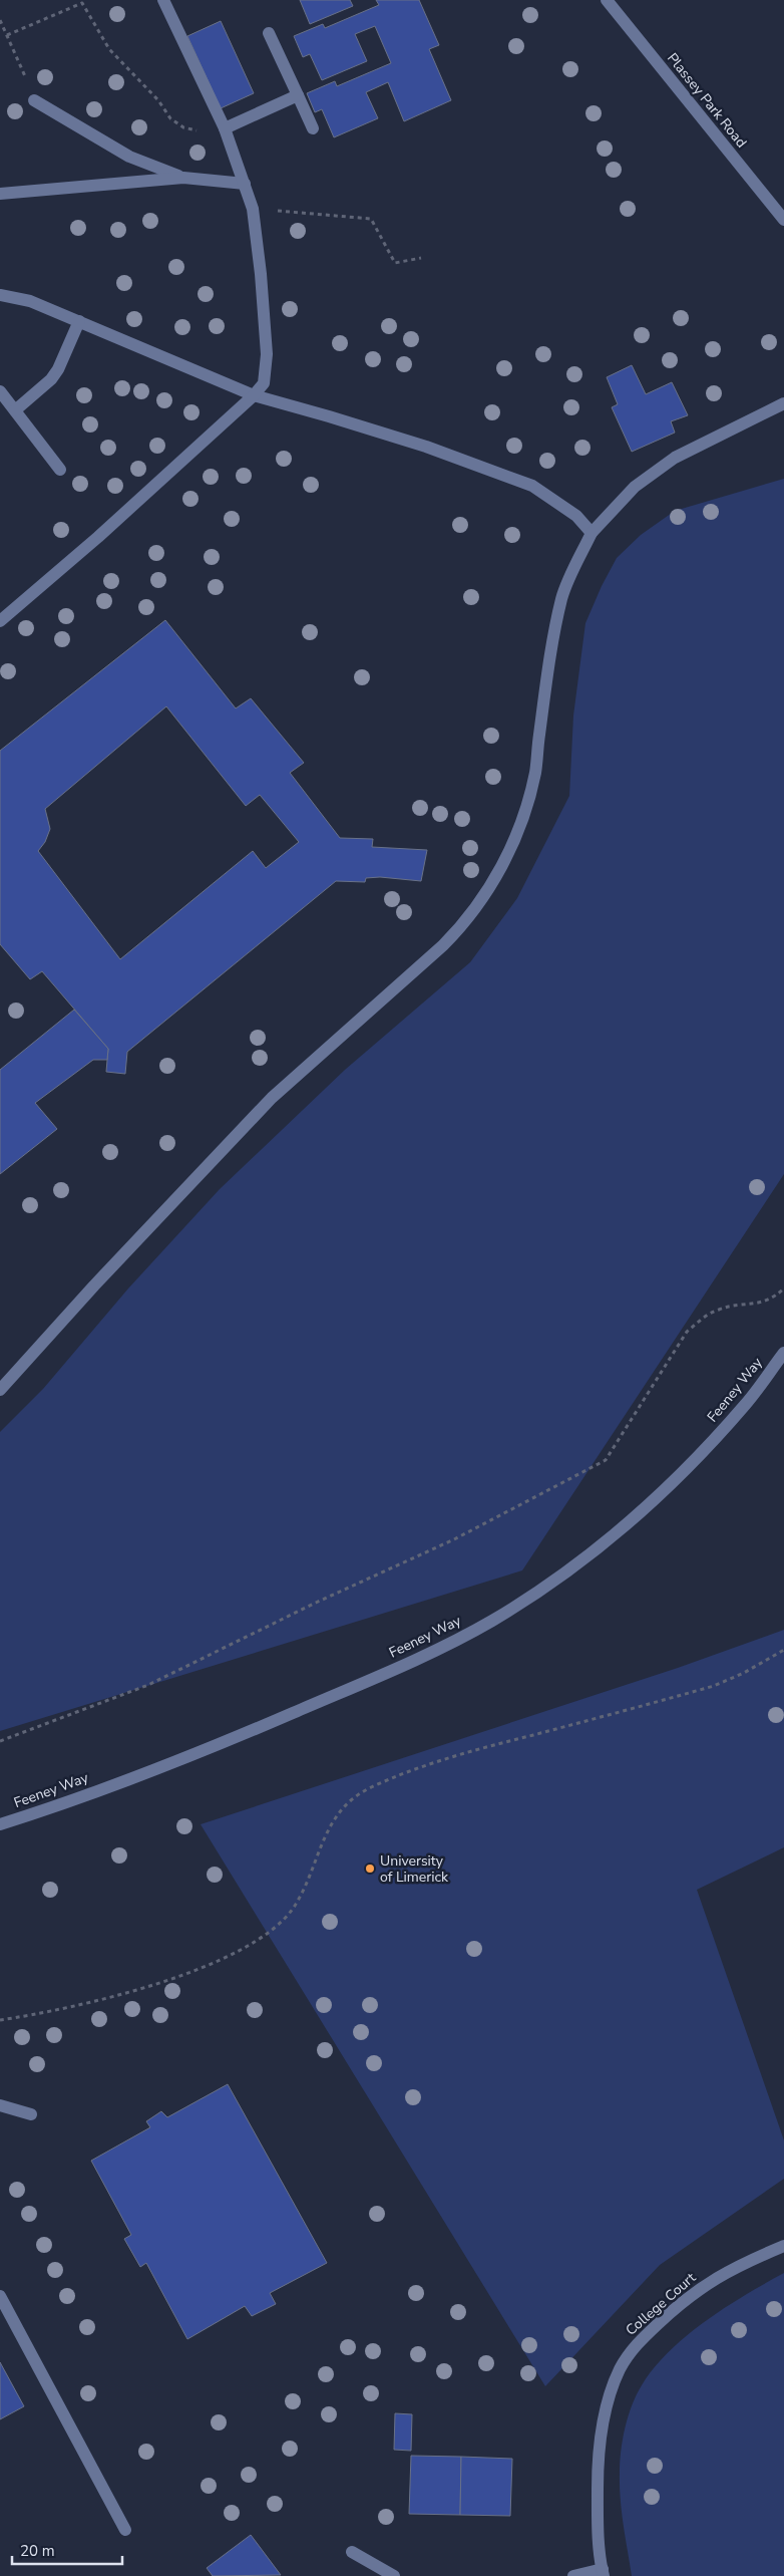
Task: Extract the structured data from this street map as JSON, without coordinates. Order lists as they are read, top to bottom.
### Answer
{
  "streets": {
    "street": ["Plassey Park Road", "Feeney Way", "College Court"]
  },
  "places": ["University of Limerick"],
  "scale_bar": "20 m"
}
